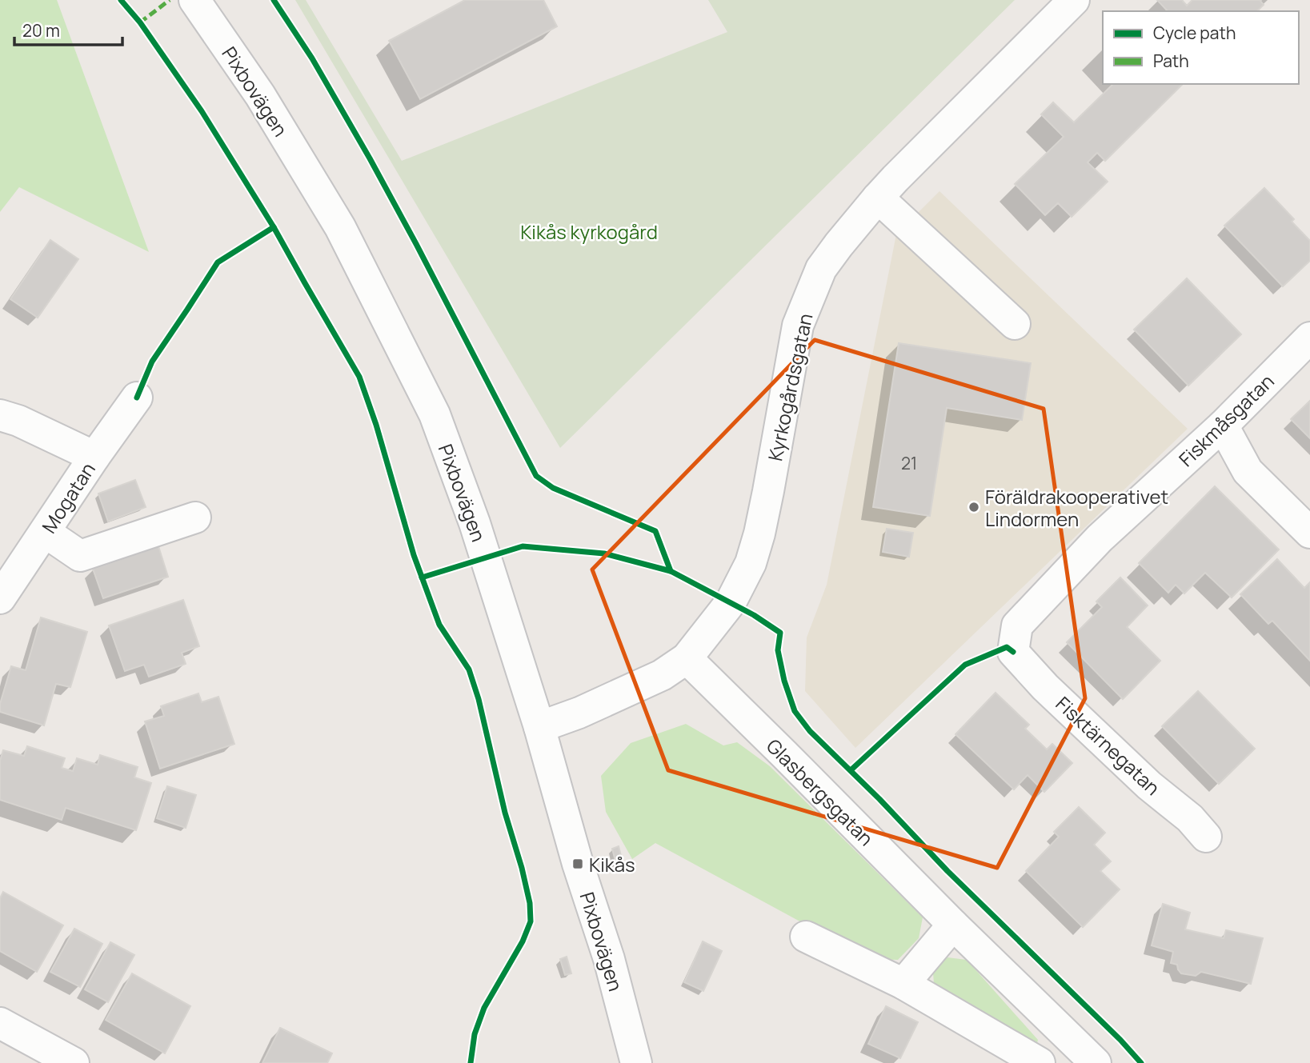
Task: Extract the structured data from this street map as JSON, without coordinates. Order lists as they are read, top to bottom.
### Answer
{
  "streets": {
    "street": [
      "Pixbovägen",
      "Kyrkogårdsgatan",
      "Fiskmåsgatan",
      "Mogatan",
      "Fisktärnegatan",
      "Glasbergsgatan"
    ]
  },
  "crossings": [
    ["Pixbovägen", "Kyrkogårdsgatan"],
    ["Kyrkogårdsgatan", "Glasbergsgatan"],
    ["Fiskmåsgatan", "Fisktärnegatan"]
  ],
  "parks": ["Kikås kyrkogård"],
  "places": {
    "other": ["Föräldrakooperativet Lindormen"],
    "transit": ["Kikås"]
  },
  "house_numbers": ["21"],
  "legend": ["Cycle path", "Path"],
  "scale_bar": "20 m"
}
